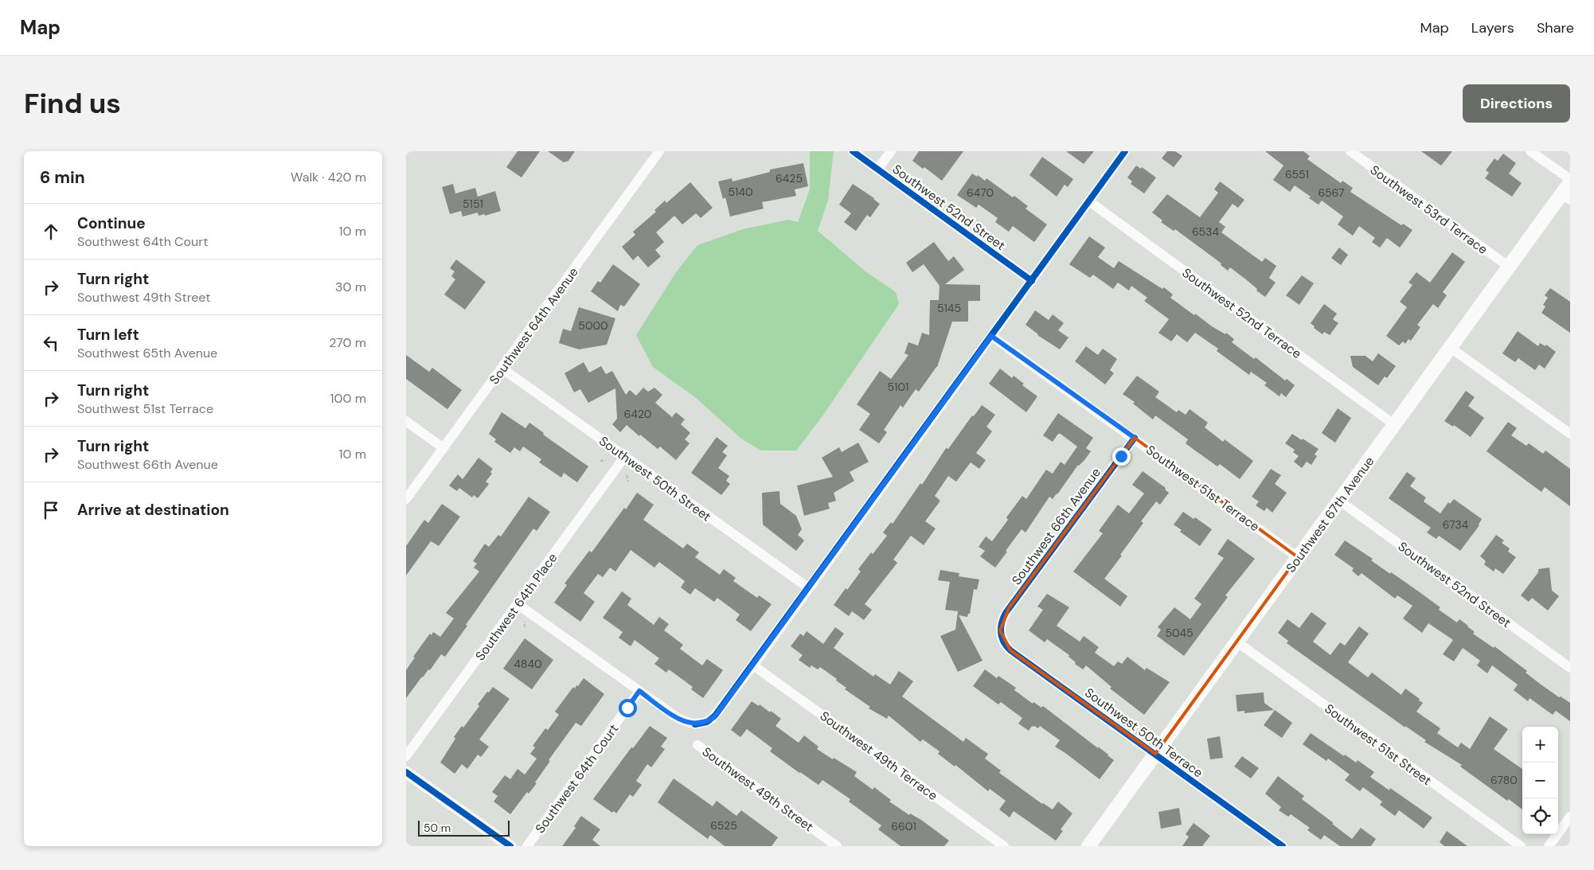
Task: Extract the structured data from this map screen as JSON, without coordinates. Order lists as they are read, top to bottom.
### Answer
{
  "streets": {
    "main road": ["Southwest 67th Avenue"],
    "street": [
      "Southwest 52nd Street",
      "Southwest 53rd Terrace",
      "Southwest 52nd Terrace",
      "Southwest 64th Avenue",
      "Southwest 50th Street",
      "Southwest 51st Terrace",
      "Southwest 66th Avenue",
      "Southwest 64th Place",
      "Southwest 50th Terrace",
      "Southwest 51st Street",
      "Southwest 49th Terrace",
      "Southwest 64th Court",
      "Southwest 49th Street"
    ]
  },
  "crossings": [
    ["Southwest 52nd Street", "Southwest 67th Avenue"],
    ["Southwest 53rd Terrace", "Southwest 67th Avenue"],
    ["Southwest 52nd Terrace", "Southwest 67th Avenue"],
    ["Southwest 64th Avenue", "Southwest 50th Street"],
    ["Southwest 50th Street", "Southwest 64th Place"],
    ["Southwest 51st Terrace", "Southwest 67th Avenue"],
    ["Southwest 51st Terrace", "Southwest 66th Avenue"],
    ["Southwest 67th Avenue", "Southwest 50th Terrace"],
    ["Southwest 67th Avenue", "Southwest 51st Street"],
    ["Southwest 66th Avenue", "Southwest 50th Terrace"]
  ],
  "house_numbers": [
    "6551",
    "6425",
    "5140",
    "6470",
    "6567",
    "5151",
    "6534",
    "5145",
    "5000",
    "5101",
    "6420",
    "6734",
    "5045",
    "4840",
    "6780",
    "6525",
    "6601"
  ],
  "scale_bar": "50 m",
  "page": {
    "header": "Map",
    "nav": ["Map", "Layers", "Share"],
    "buttons": "Directions",
    "title": "Find us",
    "heading": ["6 min", "Walk · 420 m"],
    "list": [
      ["Continue", "Southwest 64th Court", "10 m"],
      ["Turn right", "Southwest 49th Street", "30 m"],
      ["Turn left", "Southwest 65th Avenue", "270 m"],
      ["Turn right", "Southwest 51st Terrace", "100 m"],
      ["Turn right", "Southwest 66th Avenue", "10 m"],
      "Arrive at destination"
    ],
    "map_buttons": ["+", "−"],
    "scale": "50 m"
  }
}
